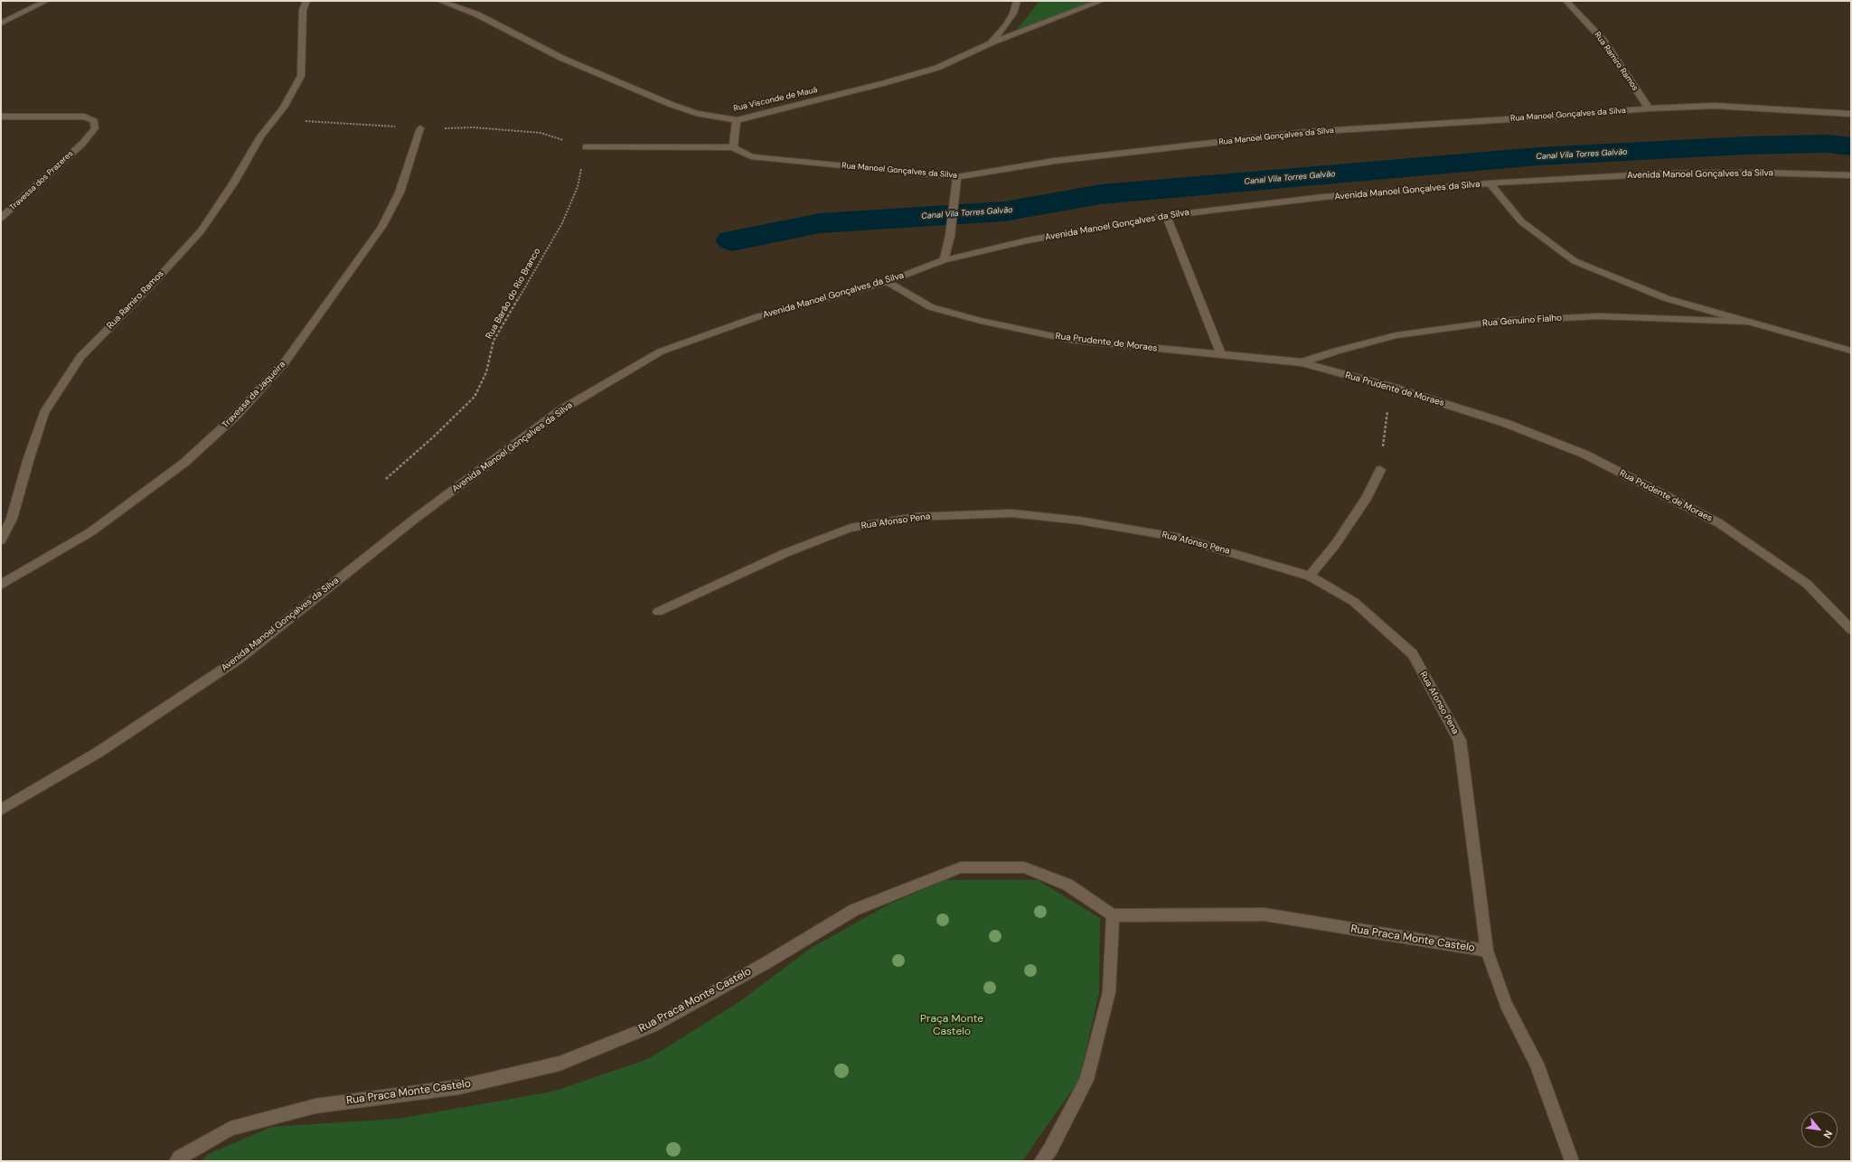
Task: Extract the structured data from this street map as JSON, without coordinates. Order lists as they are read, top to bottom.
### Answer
{
  "streets": {
    "street": [
      "Rua Ramiro Ramos",
      "Rua Visconde de Mauá",
      "Rua Manoel Gonçalves da Silva",
      "Avenida Manoel Gonçalves da Silva",
      "Travessa dos Prazeres",
      "Rua Genuíno Fialho",
      "Rua Prudente de Moraes",
      "Travessa da Jaqueira",
      "Rua Afonso Pena",
      "Rua Praca Monte Castelo"
    ],
    "path": ["Rua Barão do Rio Branco"]
  },
  "crossings": [
    ["Rua Ramiro Ramos", "Rua Manoel Gonçalves da Silva"],
    ["Avenida Manoel Gonçalves da Silva", "Rua Genuíno Fialho"],
    ["Avenida Manoel Gonçalves da Silva", "Rua Prudente de Moraes"],
    ["Rua Genuíno Fialho", "Rua Prudente de Moraes"],
    ["Rua Afonso Pena", "Rua Praca Monte Castelo"]
  ],
  "water": ["Canal Vila Torres Galvão"],
  "parks": ["Praça Monte Castelo"],
  "north": "bottom right"
}
